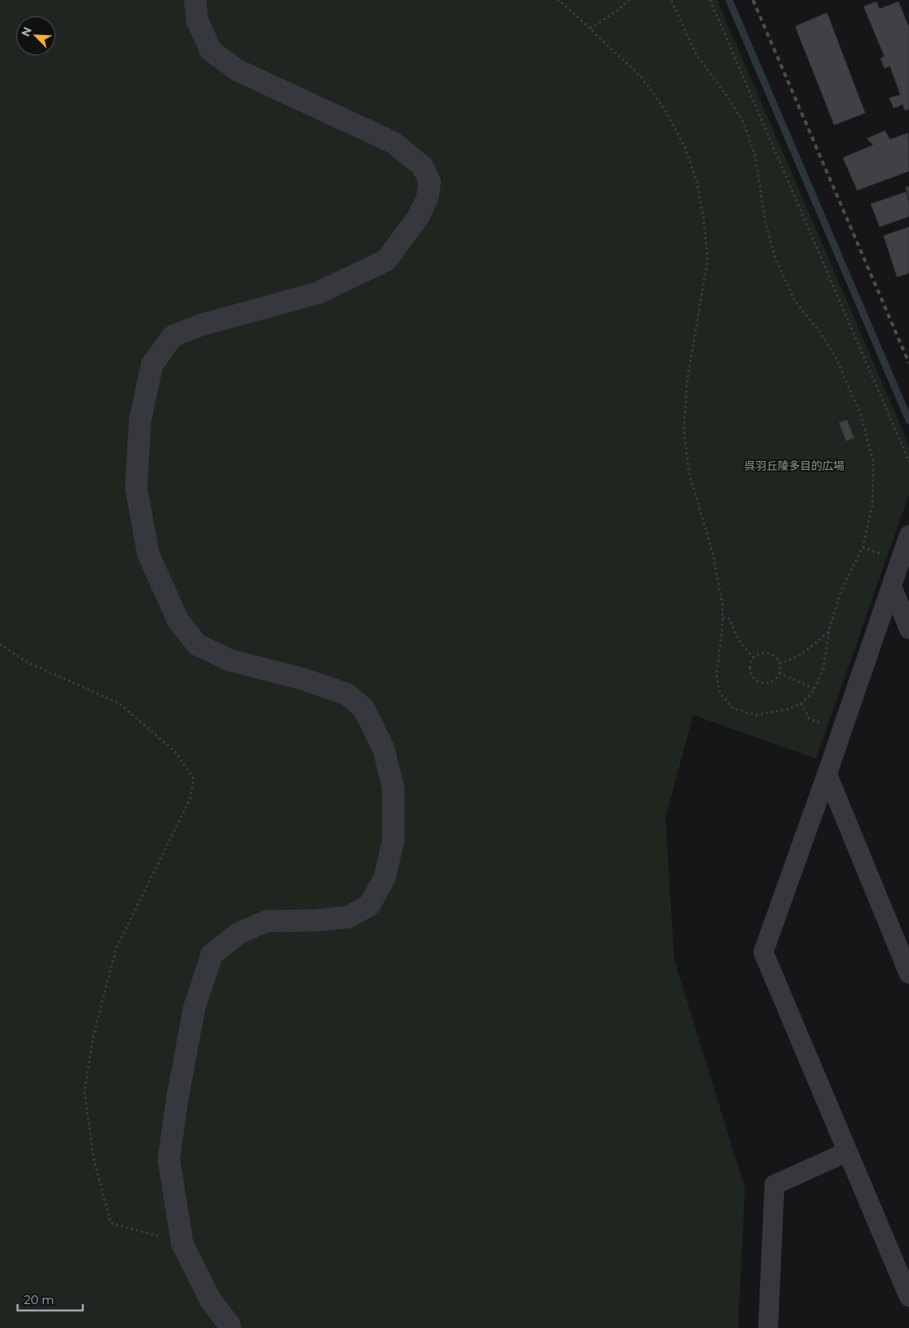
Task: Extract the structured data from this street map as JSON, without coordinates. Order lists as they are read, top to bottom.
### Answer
{
  "parks": ["呉羽丘陵多目的広場"],
  "scale_bar": "20 m",
  "north": "top left"
}
